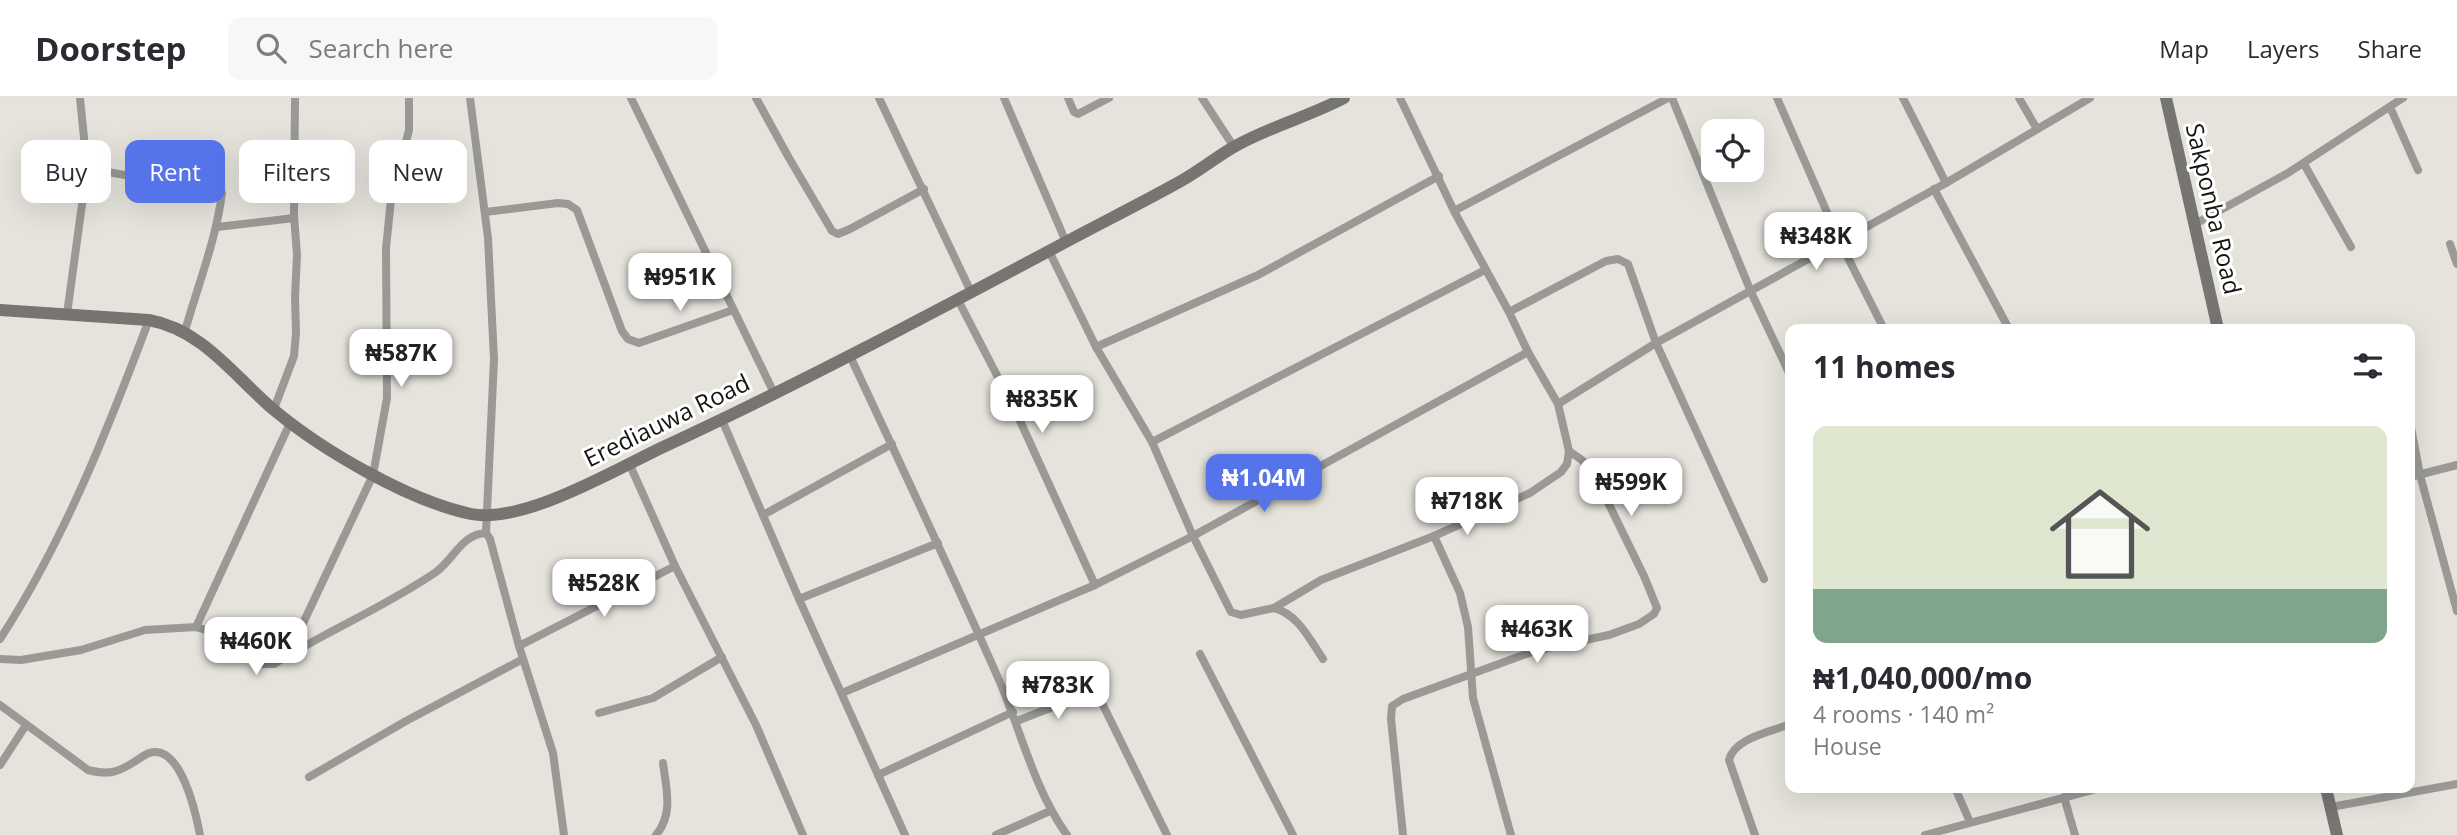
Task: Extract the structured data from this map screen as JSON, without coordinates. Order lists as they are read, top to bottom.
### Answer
{
  "streets": {
    "street": ["Sakponba Road", "Erediauwa Road"]
  },
  "page": {
    "header": "Doorstep",
    "search": "Search here",
    "nav": ["Map", "Layers", "Share"],
    "chip": [
      "Buy",
      "Rent",
      "Filters",
      "New"
    ],
    "price": [
      "₦348K",
      "₦951K",
      "₦587K",
      "₦835K",
      "₦1.04M",
      "₦599K",
      "₦718K",
      "₦528K",
      "₦463K",
      "₦460K",
      "₦783K"
    ],
    "heading": "11 homes",
    "list": [
      {
        "name": "₦1,040,000/mo",
        "note": "4 rooms · 140 m² · House"
      }
    ]
  }
}
